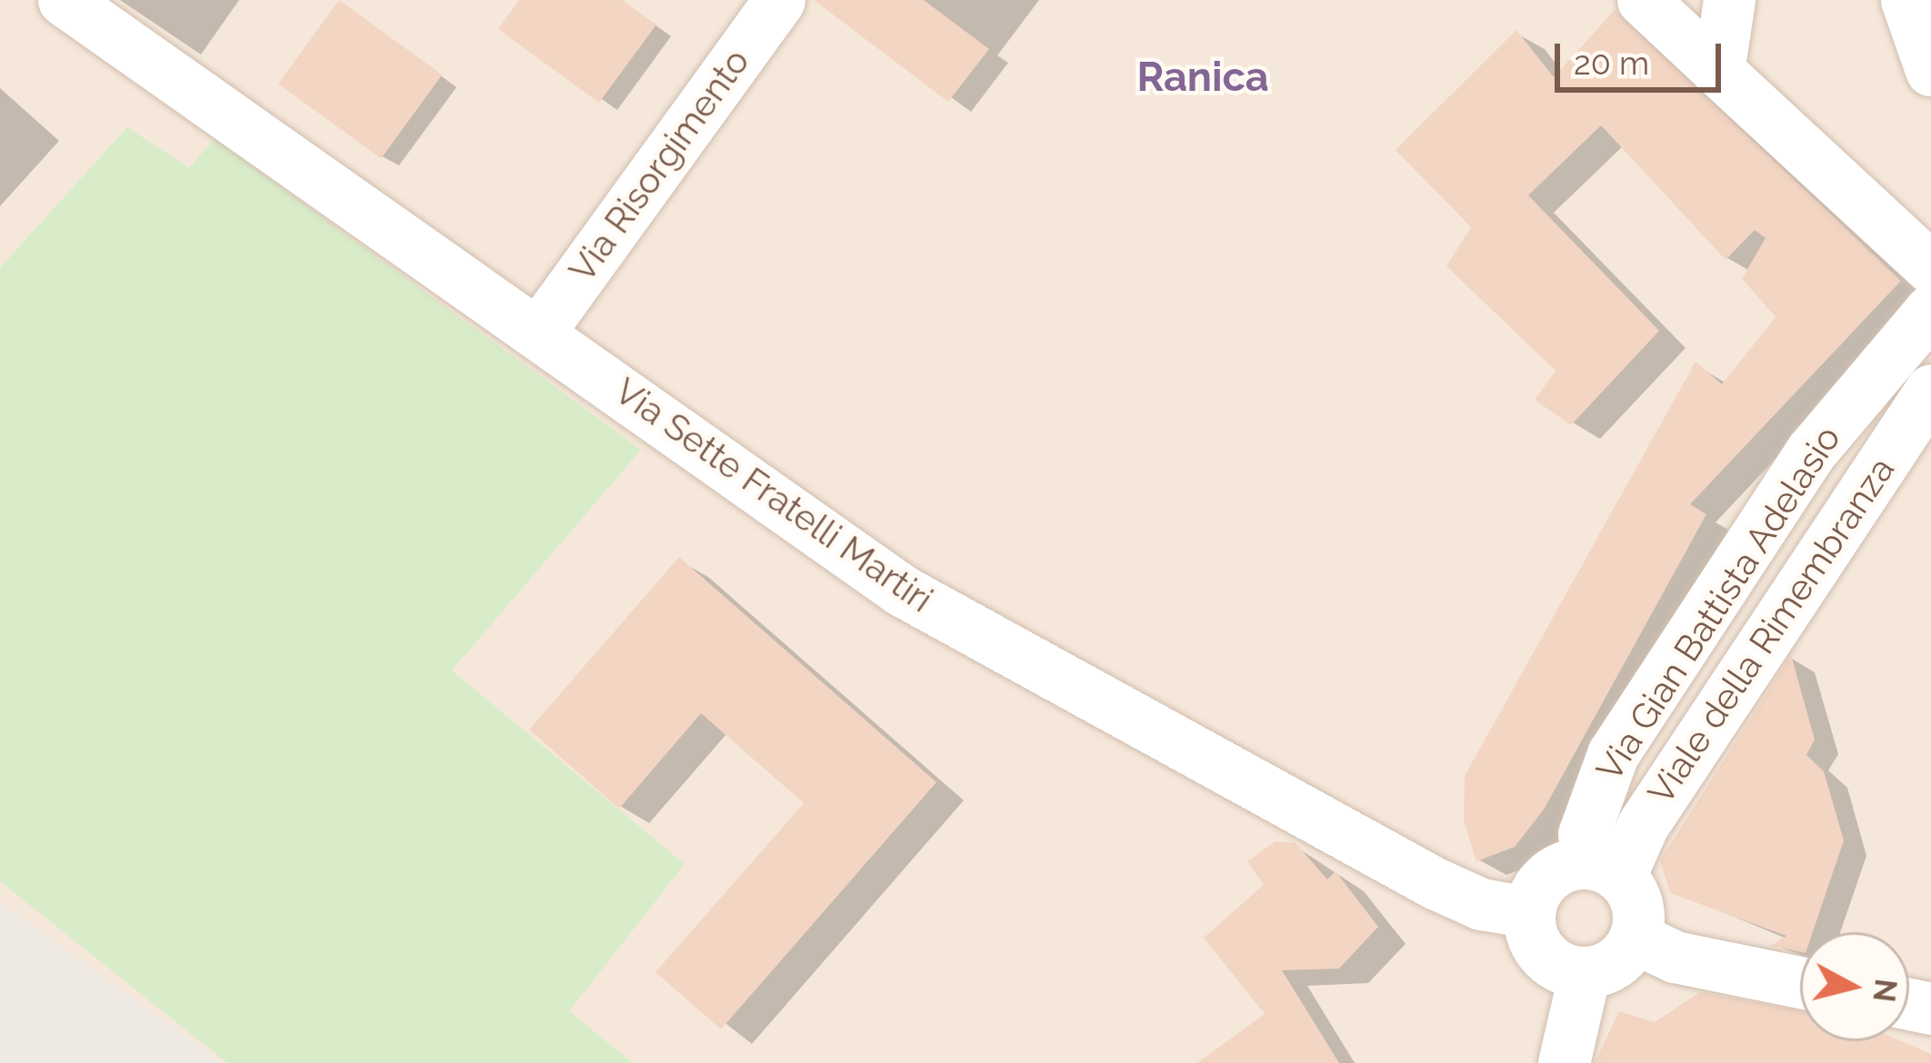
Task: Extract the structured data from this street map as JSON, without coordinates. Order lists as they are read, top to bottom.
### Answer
{
  "streets": {
    "street": [
      "Via Risorgimento",
      "Via Sette Fratelli Martiri",
      "Via Gian Battista Adelasio",
      "Viale della Rimembranza"
    ]
  },
  "crossings": [
    ["Via Risorgimento", "Via Sette Fratelli Martiri"],
    ["Via Sette Fratelli Martiri", "Via Gian Battista Adelasio"],
    ["Via Sette Fratelli Martiri", "Viale della Rimembranza"],
    ["Via Gian Battista Adelasio", "Viale della Rimembranza"]
  ],
  "districts": ["Ranica"],
  "scale_bar": "20 m",
  "north": "right"
}
